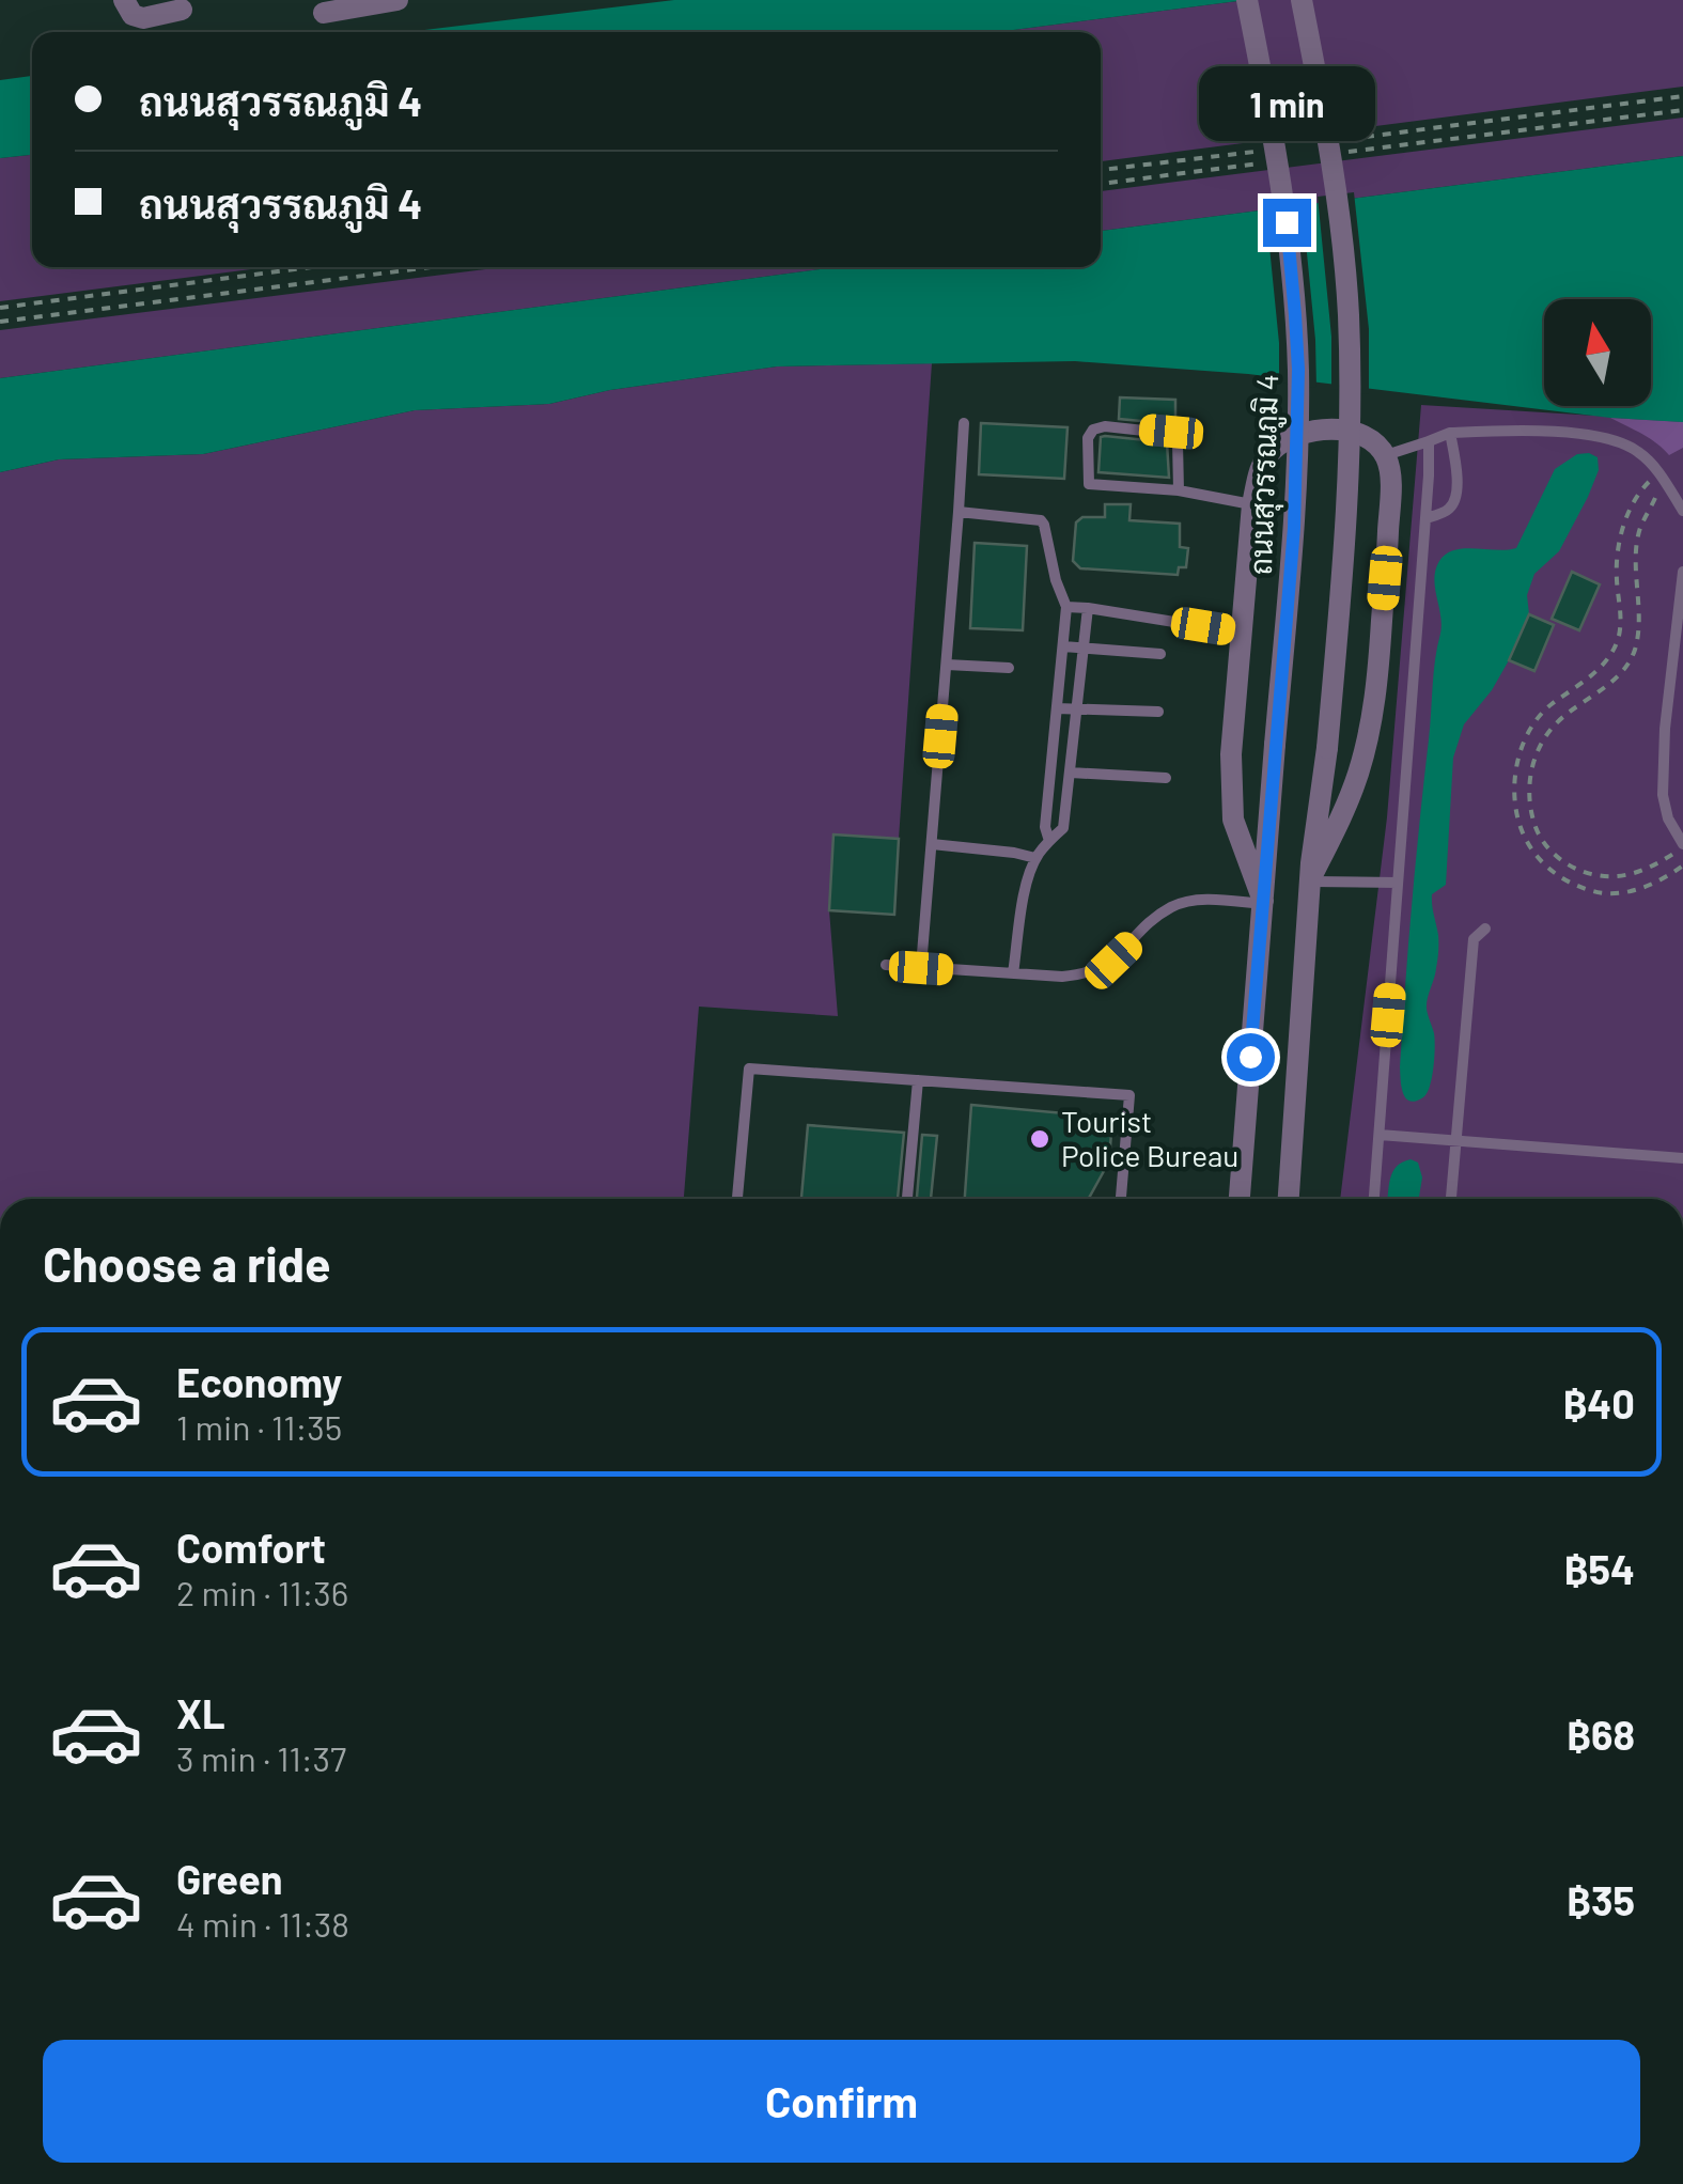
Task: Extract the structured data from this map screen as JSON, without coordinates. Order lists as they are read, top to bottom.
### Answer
{
  "streets": {
    "street": ["ถนนสุวรรณภูมิ 4"]
  },
  "places": ["Tourist Police Bureau"],
  "north": "top",
  "page": {
    "banner": ["ถนนสุวรรณภูมิ 4", "ถนนสุวรรณภูมิ 4"],
    "bubble": "1 min",
    "heading": "Choose a ride",
    "list": [
      {
        "name": "Economy",
        "note": "1 min · 11:35",
        "value": "฿40"
      },
      {
        "name": "Comfort",
        "note": "2 min · 11:36",
        "value": "฿54"
      },
      {
        "name": "XL",
        "note": "3 min · 11:37",
        "value": "฿68"
      },
      {
        "name": "Green",
        "note": "4 min · 11:38",
        "value": "฿35"
      }
    ],
    "buttons": "Confirm"
  }
}
